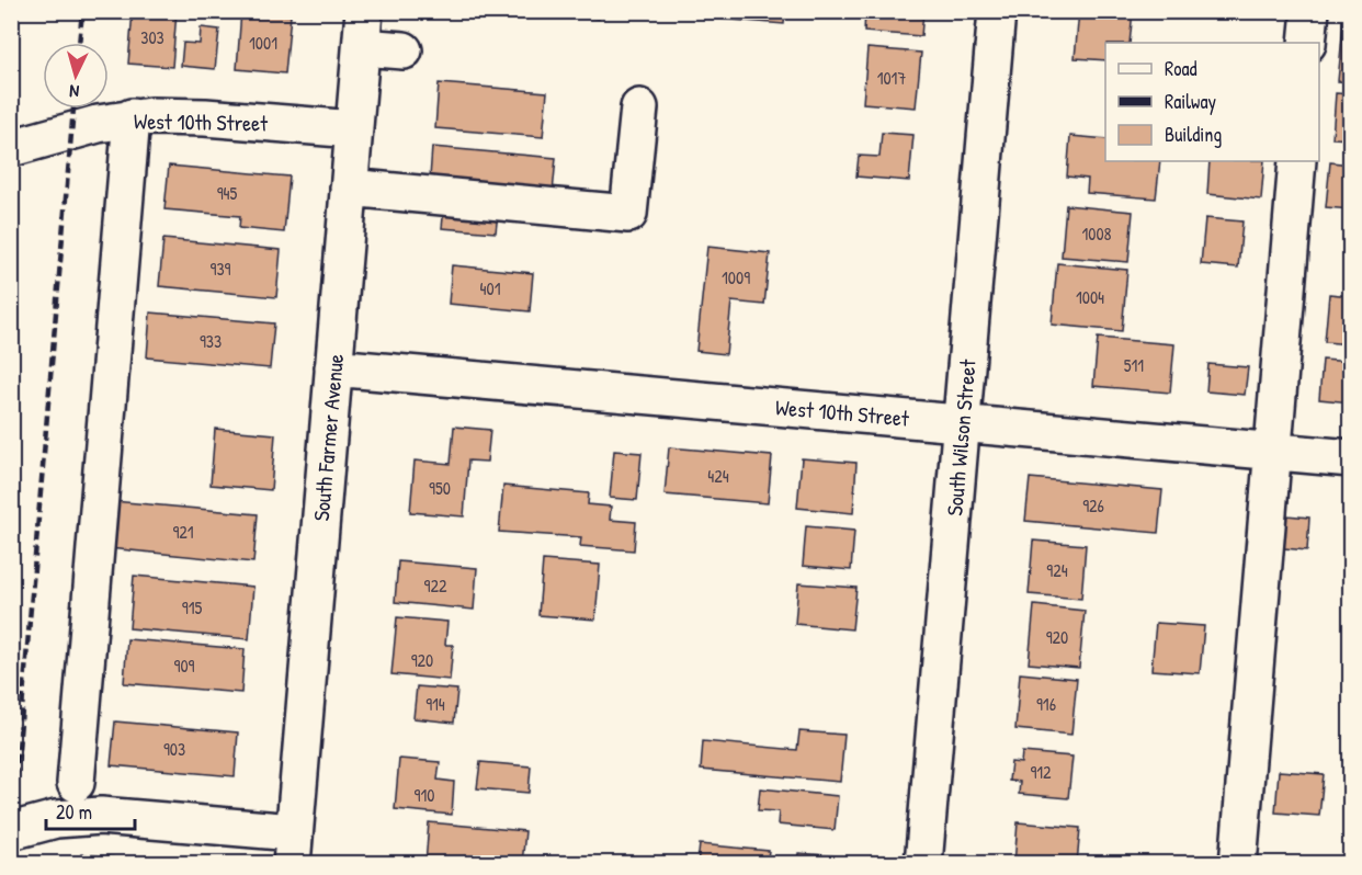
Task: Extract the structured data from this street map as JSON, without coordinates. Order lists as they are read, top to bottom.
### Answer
{
  "streets": {
    "street": ["West 10th Street", "South Farmer Avenue", "South Wilson Street"]
  },
  "crossings": [
    ["West 10th Street", "South Farmer Avenue"],
    ["West 10th Street", "South Wilson Street"]
  ],
  "house_numbers": [
    "303",
    "1001",
    "1017",
    "945",
    "1008",
    "939",
    "1009",
    "401",
    "1004",
    "933",
    "511",
    "424",
    "950",
    "926",
    "921",
    "924",
    "922",
    "915",
    "920",
    "920",
    "909",
    "914",
    "916",
    "903",
    "912",
    "910"
  ],
  "legend": ["Road", "Railway", "Building"],
  "scale_bar": "20 m",
  "north": "bottom"
}
